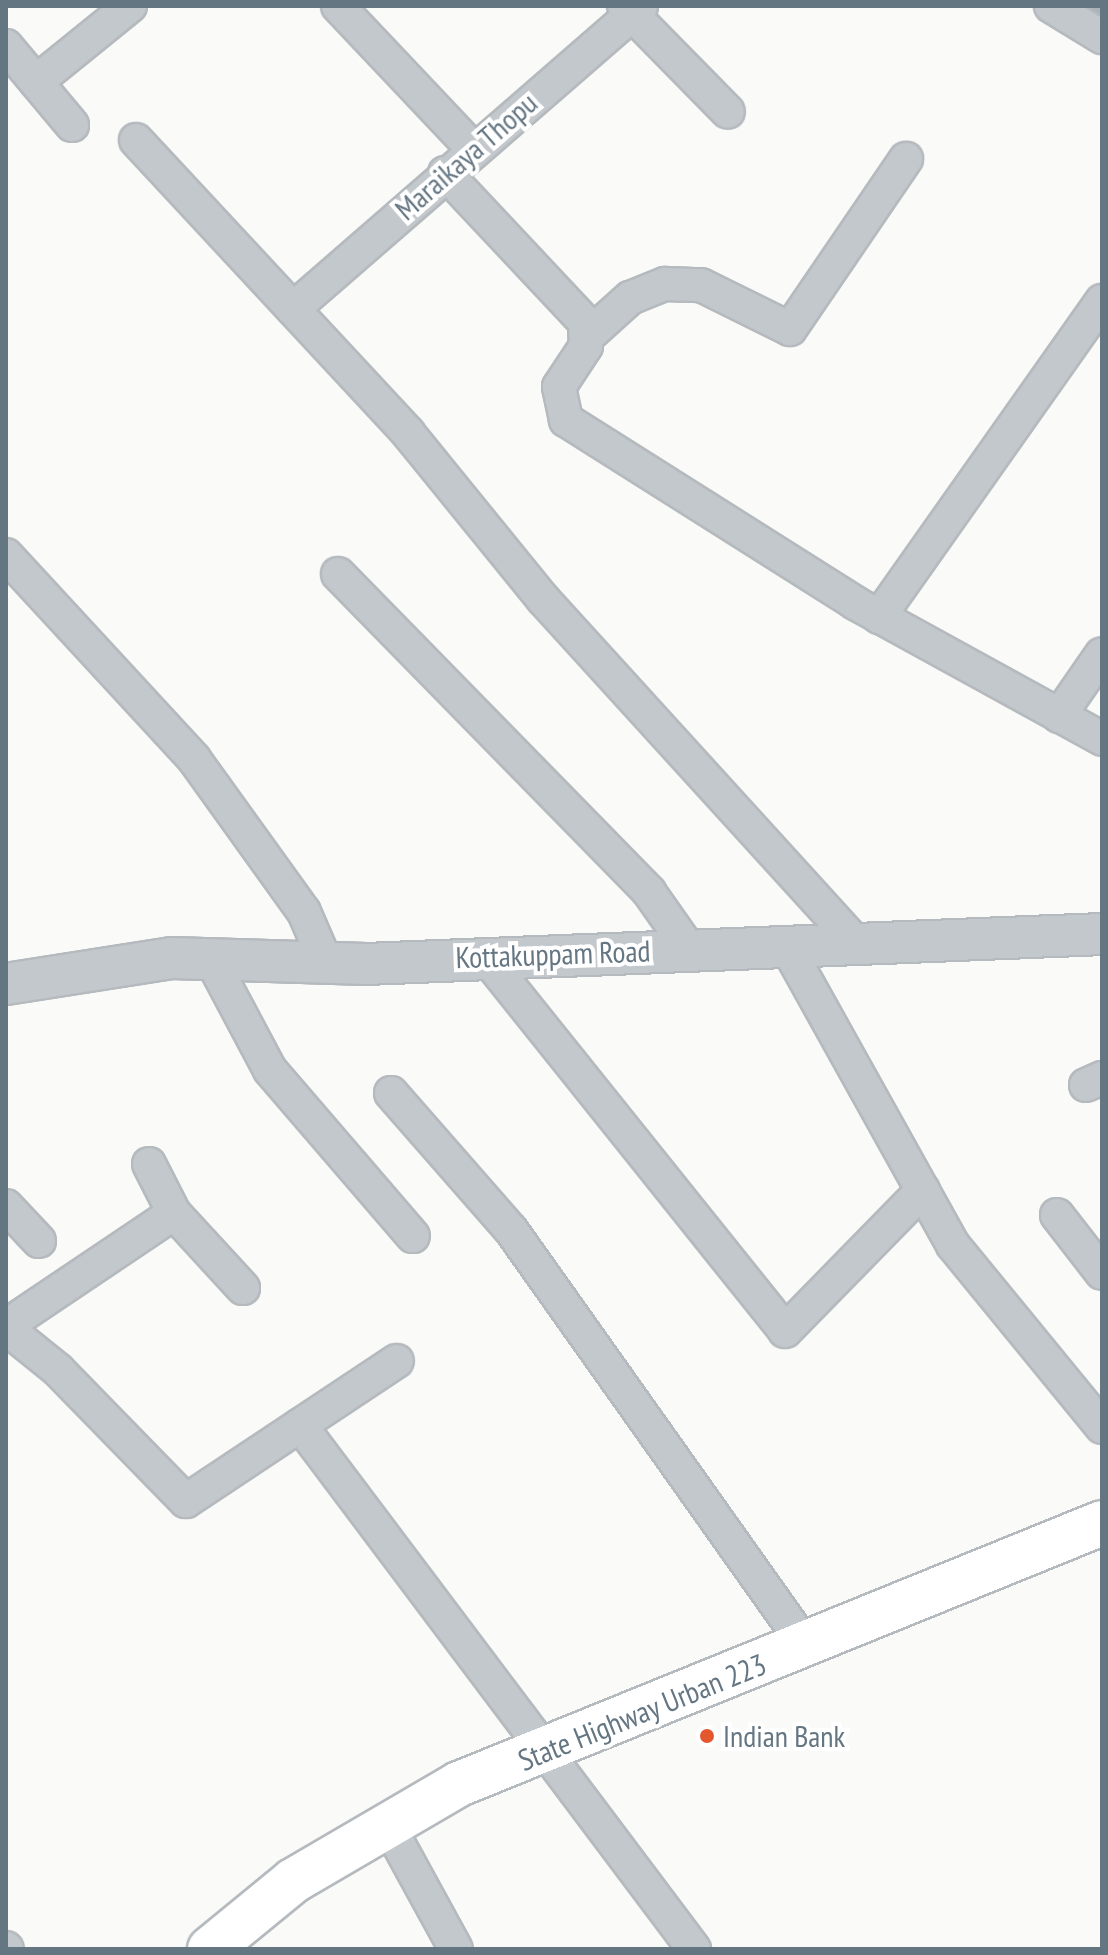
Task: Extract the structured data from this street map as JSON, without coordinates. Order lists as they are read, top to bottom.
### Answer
{
  "streets": {
    "main road": ["State Highway Urban 223"],
    "street": ["Maraikaya Thopu", "Kottakuppam Road"]
  },
  "places": ["Indian Bank"]
}
